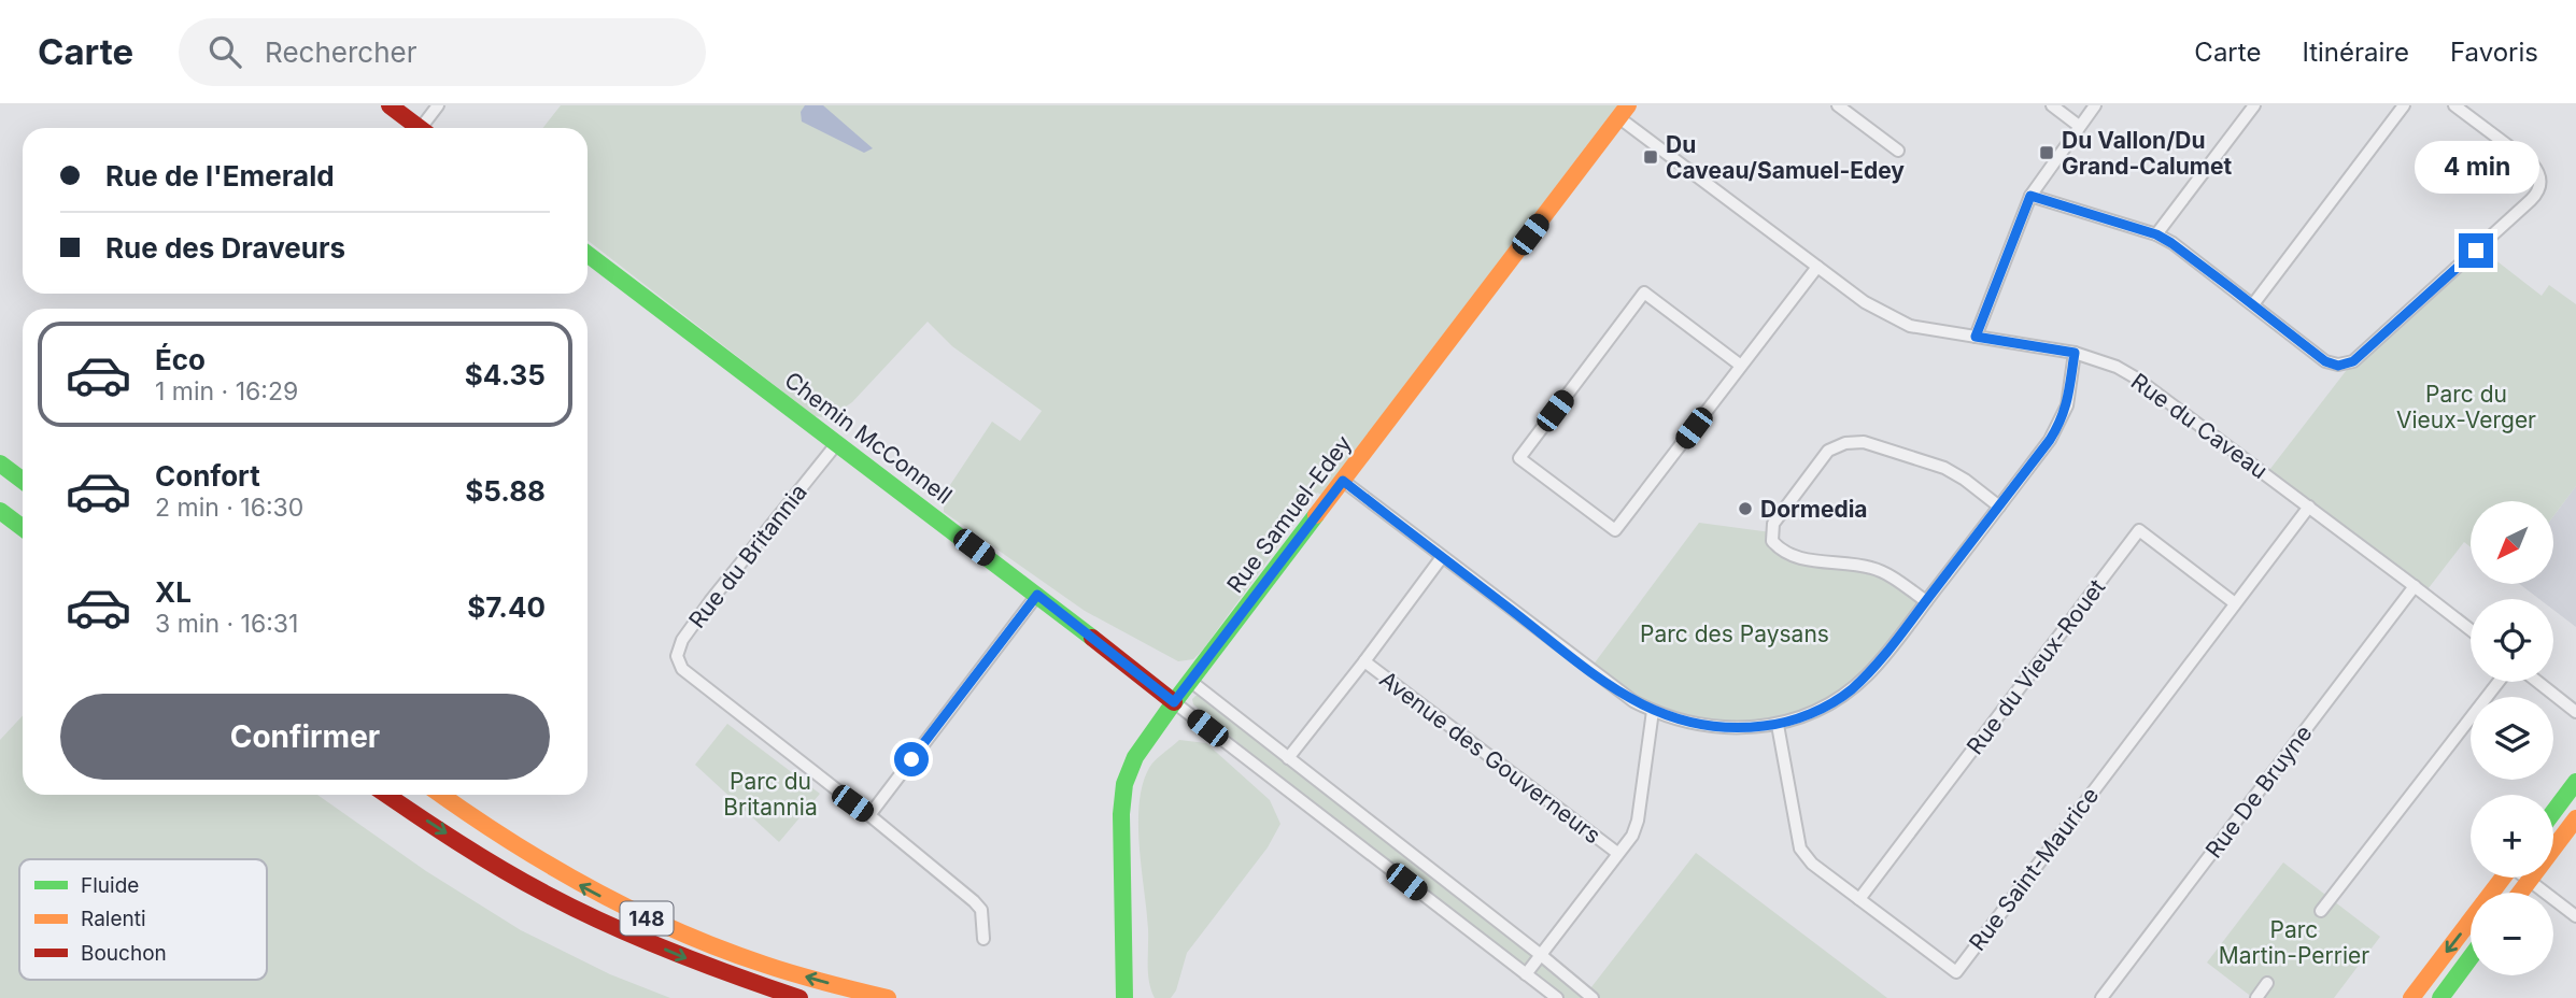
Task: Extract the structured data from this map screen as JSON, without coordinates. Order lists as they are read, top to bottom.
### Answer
{
  "streets": {
    "main road": ["Chemin McConnell", "Rue Samuel-Edey", "148"],
    "street": [
      "Rue du Caveau",
      "Rue du Britannia",
      "Rue du Vieux-Rouet",
      "Avenue des Gouverneurs",
      "Rue De Bruyne",
      "Rue Saint-Maurice"
    ]
  },
  "crossings": [
    ["Rue du Caveau", "Rue Samuel-Edey"],
    ["Rue du Caveau", "Rue De Bruyne"],
    ["Rue du Caveau", "Rue Saint-Maurice"],
    ["Chemin McConnell", "Rue Samuel-Edey"],
    ["Chemin McConnell", "Rue du Britannia"],
    ["Rue du Vieux-Rouet", "Rue Saint-Maurice"]
  ],
  "parks": [
    "Parc du Vieux-Verger",
    "Parc des Paysans",
    "Parc du Britannia",
    "Parc Martin-Perrier"
  ],
  "places": {
    "transit": ["Du Vallon/Du Grand-Calumet", "Du Caveau/Samuel-Edey"],
    "other": ["Dormedia"]
  },
  "legend": ["Fluide", "Ralenti", "Bouchon"],
  "north": "bottom left",
  "page": {
    "header": "Carte",
    "search": "Rechercher",
    "nav": ["Carte", "Itinéraire", "Favoris"],
    "banner": ["Rue de l'Emerald", "Rue des Draveurs"],
    "bubble": "4 min",
    "list": [
      {
        "name": "Éco",
        "note": "1 min · 16:29",
        "value": "$4.35"
      },
      {
        "name": "Confort",
        "note": "2 min · 16:30",
        "value": "$5.88"
      },
      {
        "name": "XL",
        "note": "3 min · 16:31",
        "value": "$7.40"
      }
    ],
    "map_buttons": ["+", "−"],
    "buttons": "Confirmer"
  }
}
